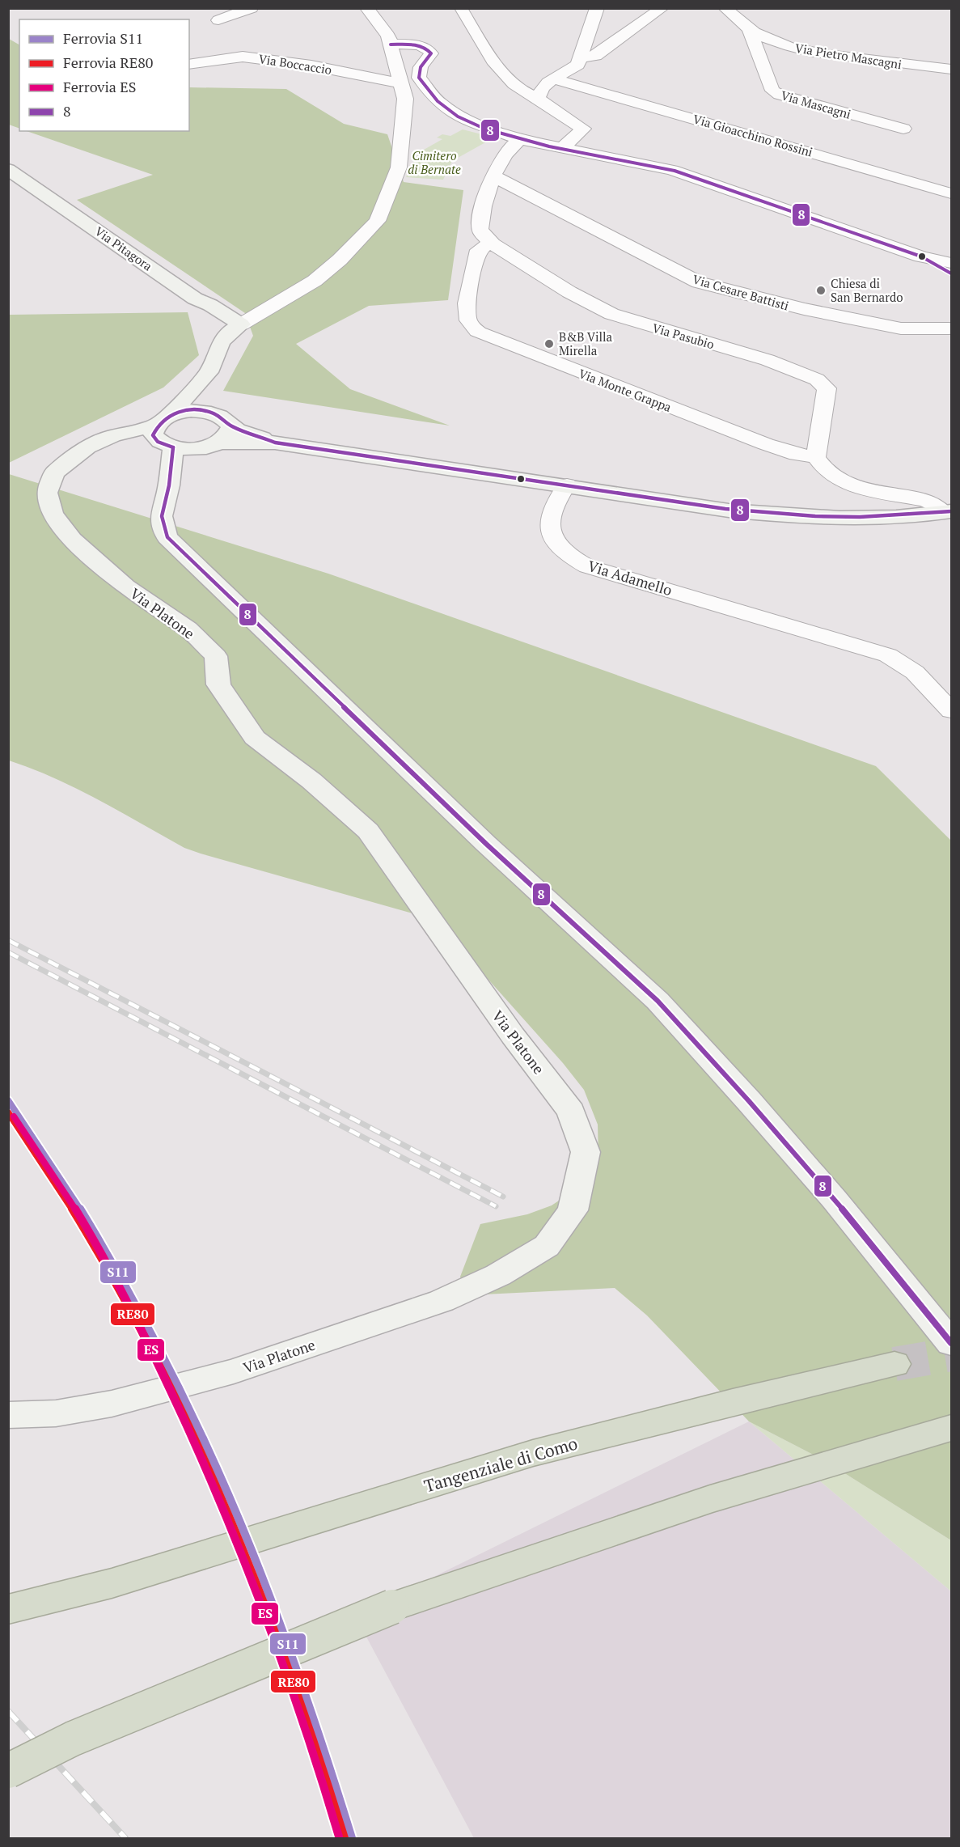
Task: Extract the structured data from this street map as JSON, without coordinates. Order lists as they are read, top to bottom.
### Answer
{
  "streets": {
    "highway": ["Tangenziale di Como"],
    "street": [
      "Via Pietro Mascagni",
      "Via Boccaccio",
      "Via Mascagni",
      "Via Gioacchino Rossini",
      "Via Pitagora",
      "Via Cesare Battisti",
      "Via Pasubio",
      "Via Monte Grappa",
      "Via Adamello",
      "Via Platone"
    ]
  },
  "crossings": [
    ["Via Pietro Mascagni", "Via Mascagni"],
    ["Via Cesare Battisti", "Via Pasubio"],
    ["Via Pasubio", "Via Monte Grappa"]
  ],
  "parks": ["Cimitero di Bernate"],
  "places": ["Chiesa di San Bernardo", "B&B Villa Mirella"],
  "lines": [
    "transit line 8",
    "rail line S11",
    "rail line RE80",
    "rail line ES"
  ],
  "legend": [
    "Ferrovia S11",
    "Ferrovia RE80",
    "Ferrovia ES",
    "8"
  ]
}
